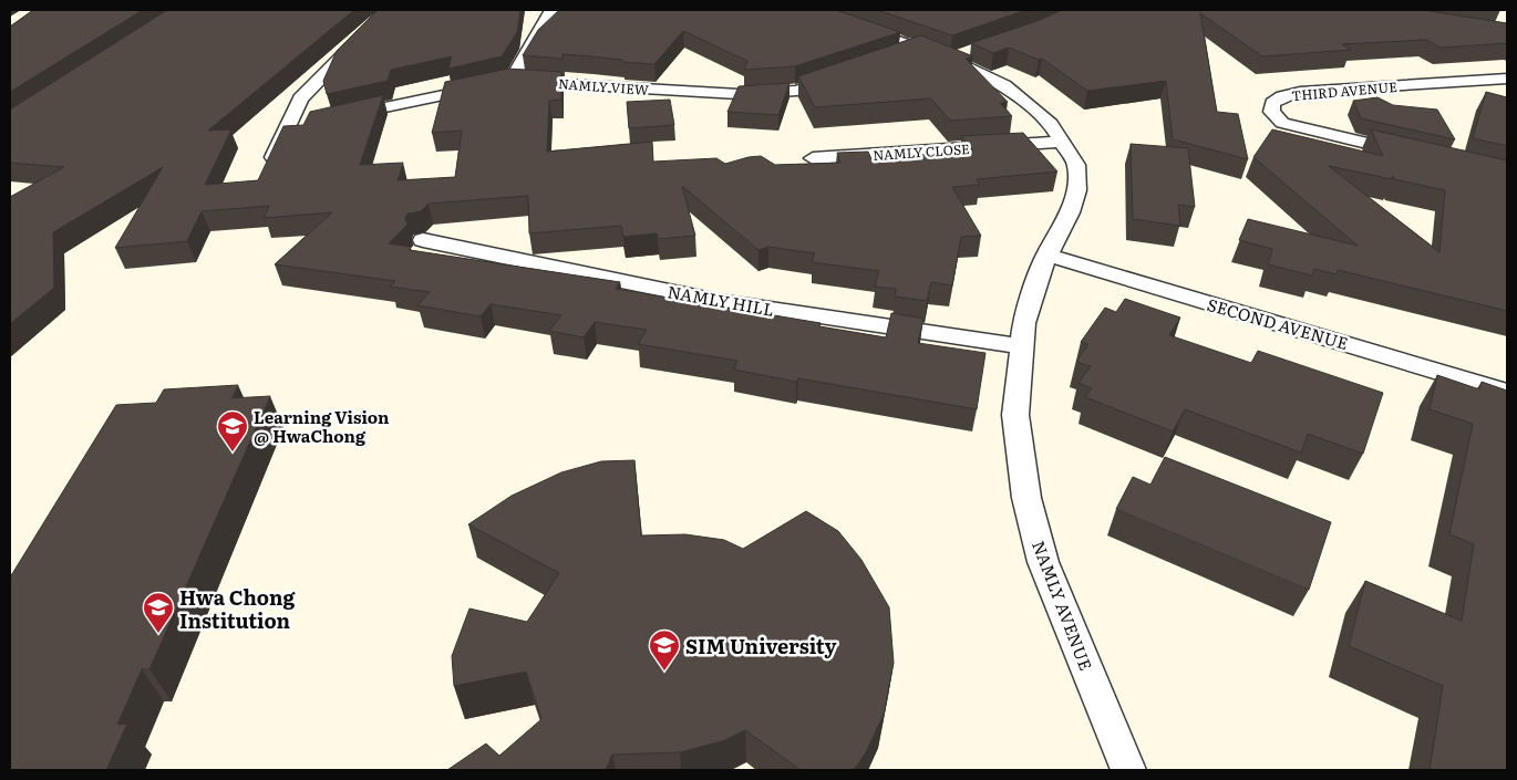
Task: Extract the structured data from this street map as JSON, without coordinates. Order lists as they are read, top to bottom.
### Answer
{
  "streets": {
    "street": [
      "NAMLY VIEW",
      "THIRD AVENUE",
      "NAMLY CLOSE",
      "NAMLY HILL",
      "SECOND AVENUE",
      "NAMLY AVENUE"
    ]
  },
  "crossings": [
    ["NAMLY CLOSE", "NAMLY AVENUE"],
    ["NAMLY HILL", "NAMLY AVENUE"],
    ["SECOND AVENUE", "NAMLY AVENUE"]
  ],
  "places": {
    "school or university": ["Learning Vision @ HwaChong", "Hwa Chong Institution", "SIM University"]
  }
}
